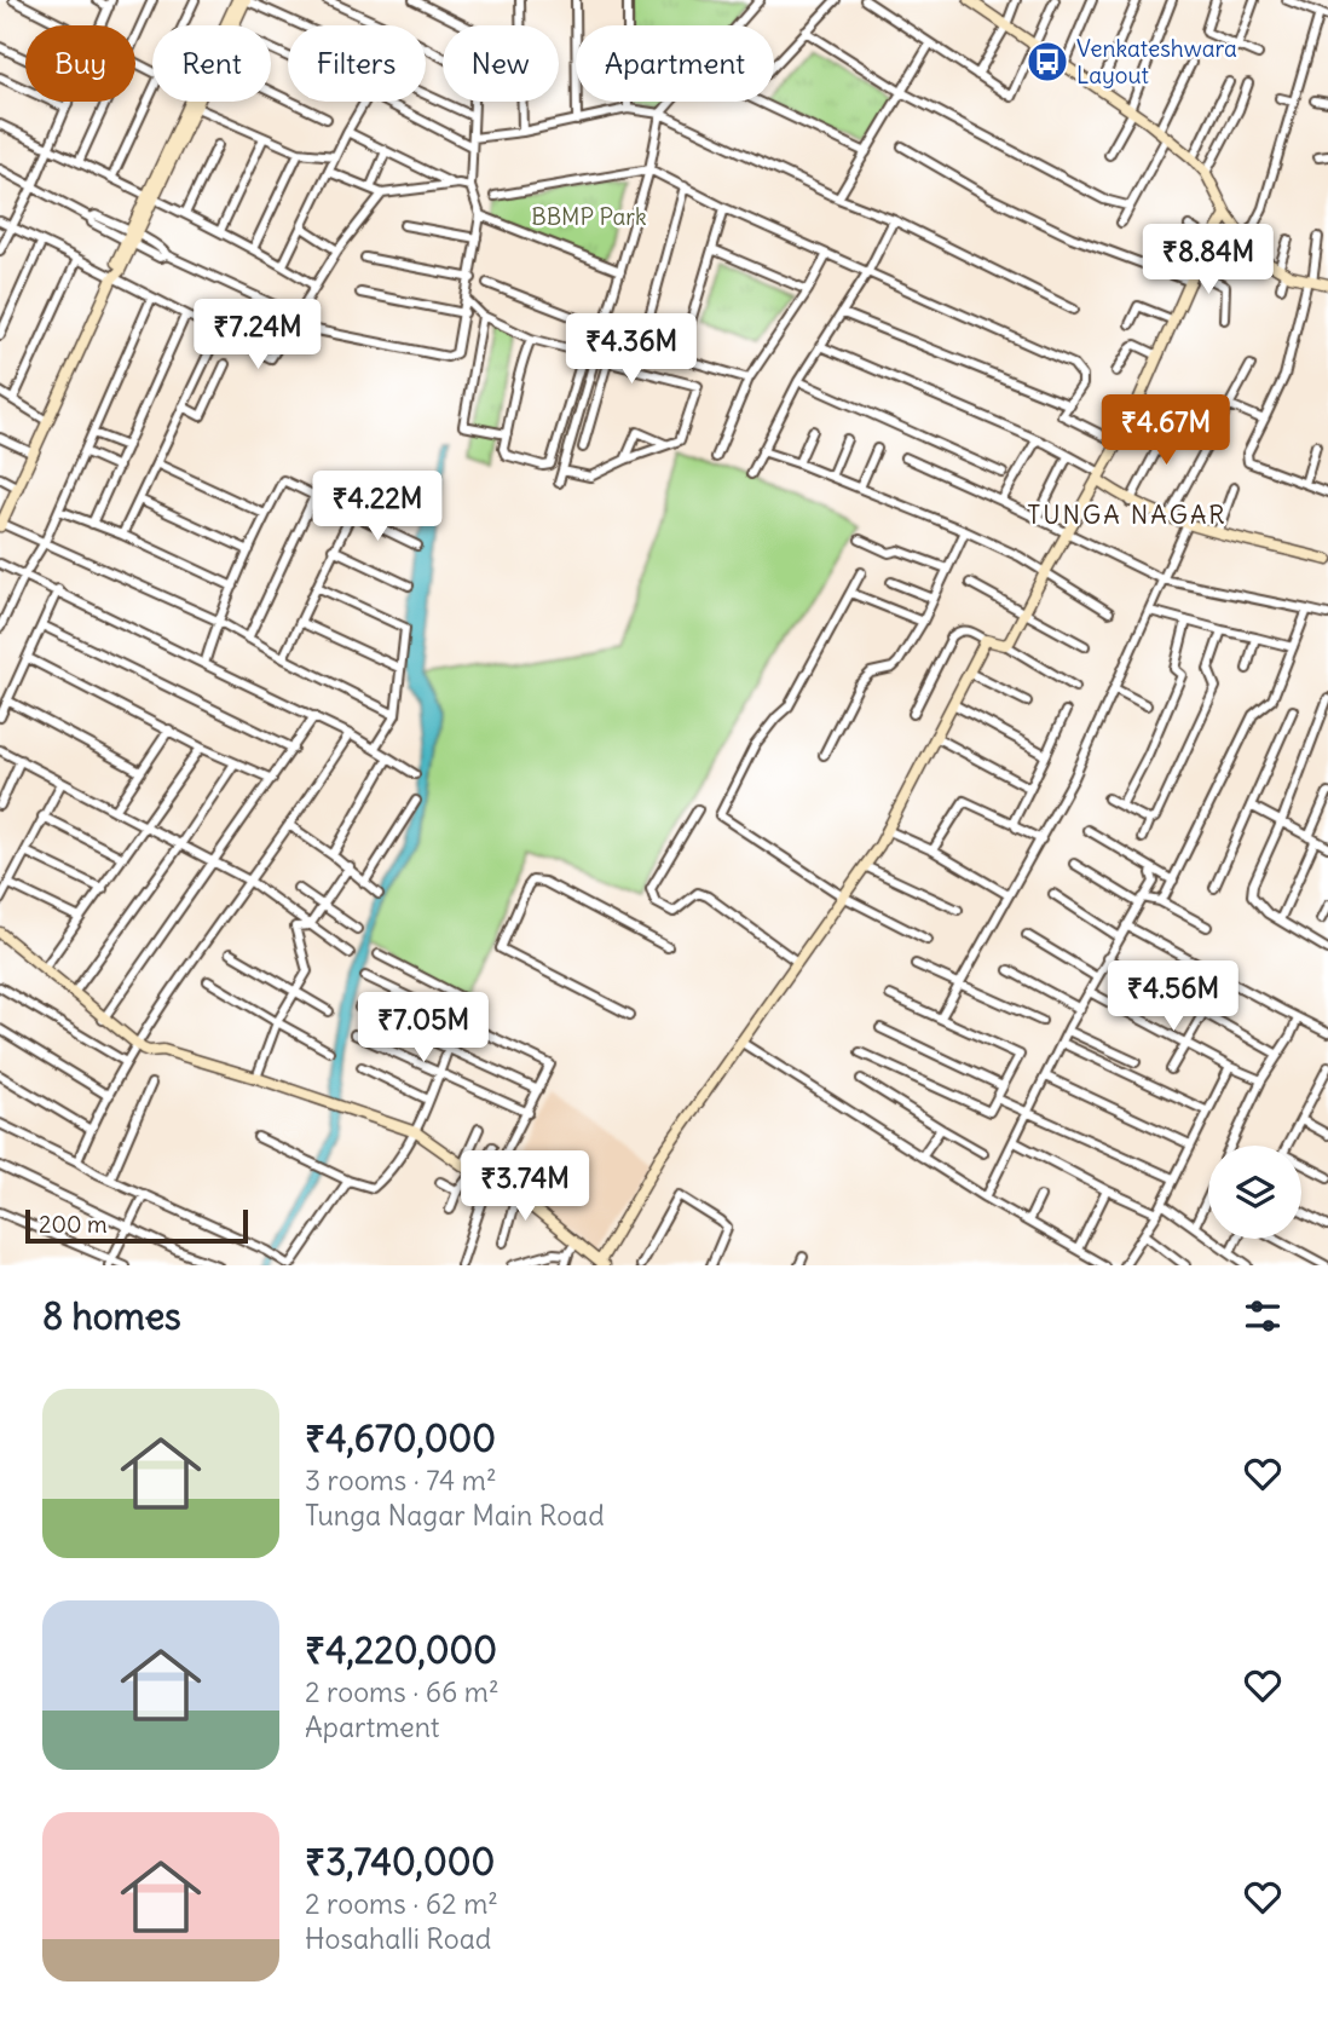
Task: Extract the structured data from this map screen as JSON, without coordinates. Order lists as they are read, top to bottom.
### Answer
{
  "districts": ["TUNGA NAGAR"],
  "parks": ["BBMP Park"],
  "places": {
    "bus stop": ["Venkateshwara Layout"]
  },
  "scale_bar": "200 m",
  "page": {
    "chip": [
      "Buy",
      "Rent",
      "Filters",
      "New",
      "Apartment"
    ],
    "price": [
      "₹8.84M",
      "₹7.24M",
      "₹4.36M",
      "₹4.67M",
      "₹4.22M",
      "₹4.56M",
      "₹7.05M",
      "₹3.74M"
    ],
    "scale": "200 m",
    "heading": "8 homes",
    "list": [
      {
        "name": "₹4,670,000",
        "note": "3 rooms · 74 m² · Tunga Nagar Main Road"
      },
      {
        "name": "₹4,220,000",
        "note": "2 rooms · 66 m² · Apartment"
      },
      {
        "name": "₹3,740,000",
        "note": "2 rooms · 62 m² · Hosahalli Road"
      }
    ]
  }
}
